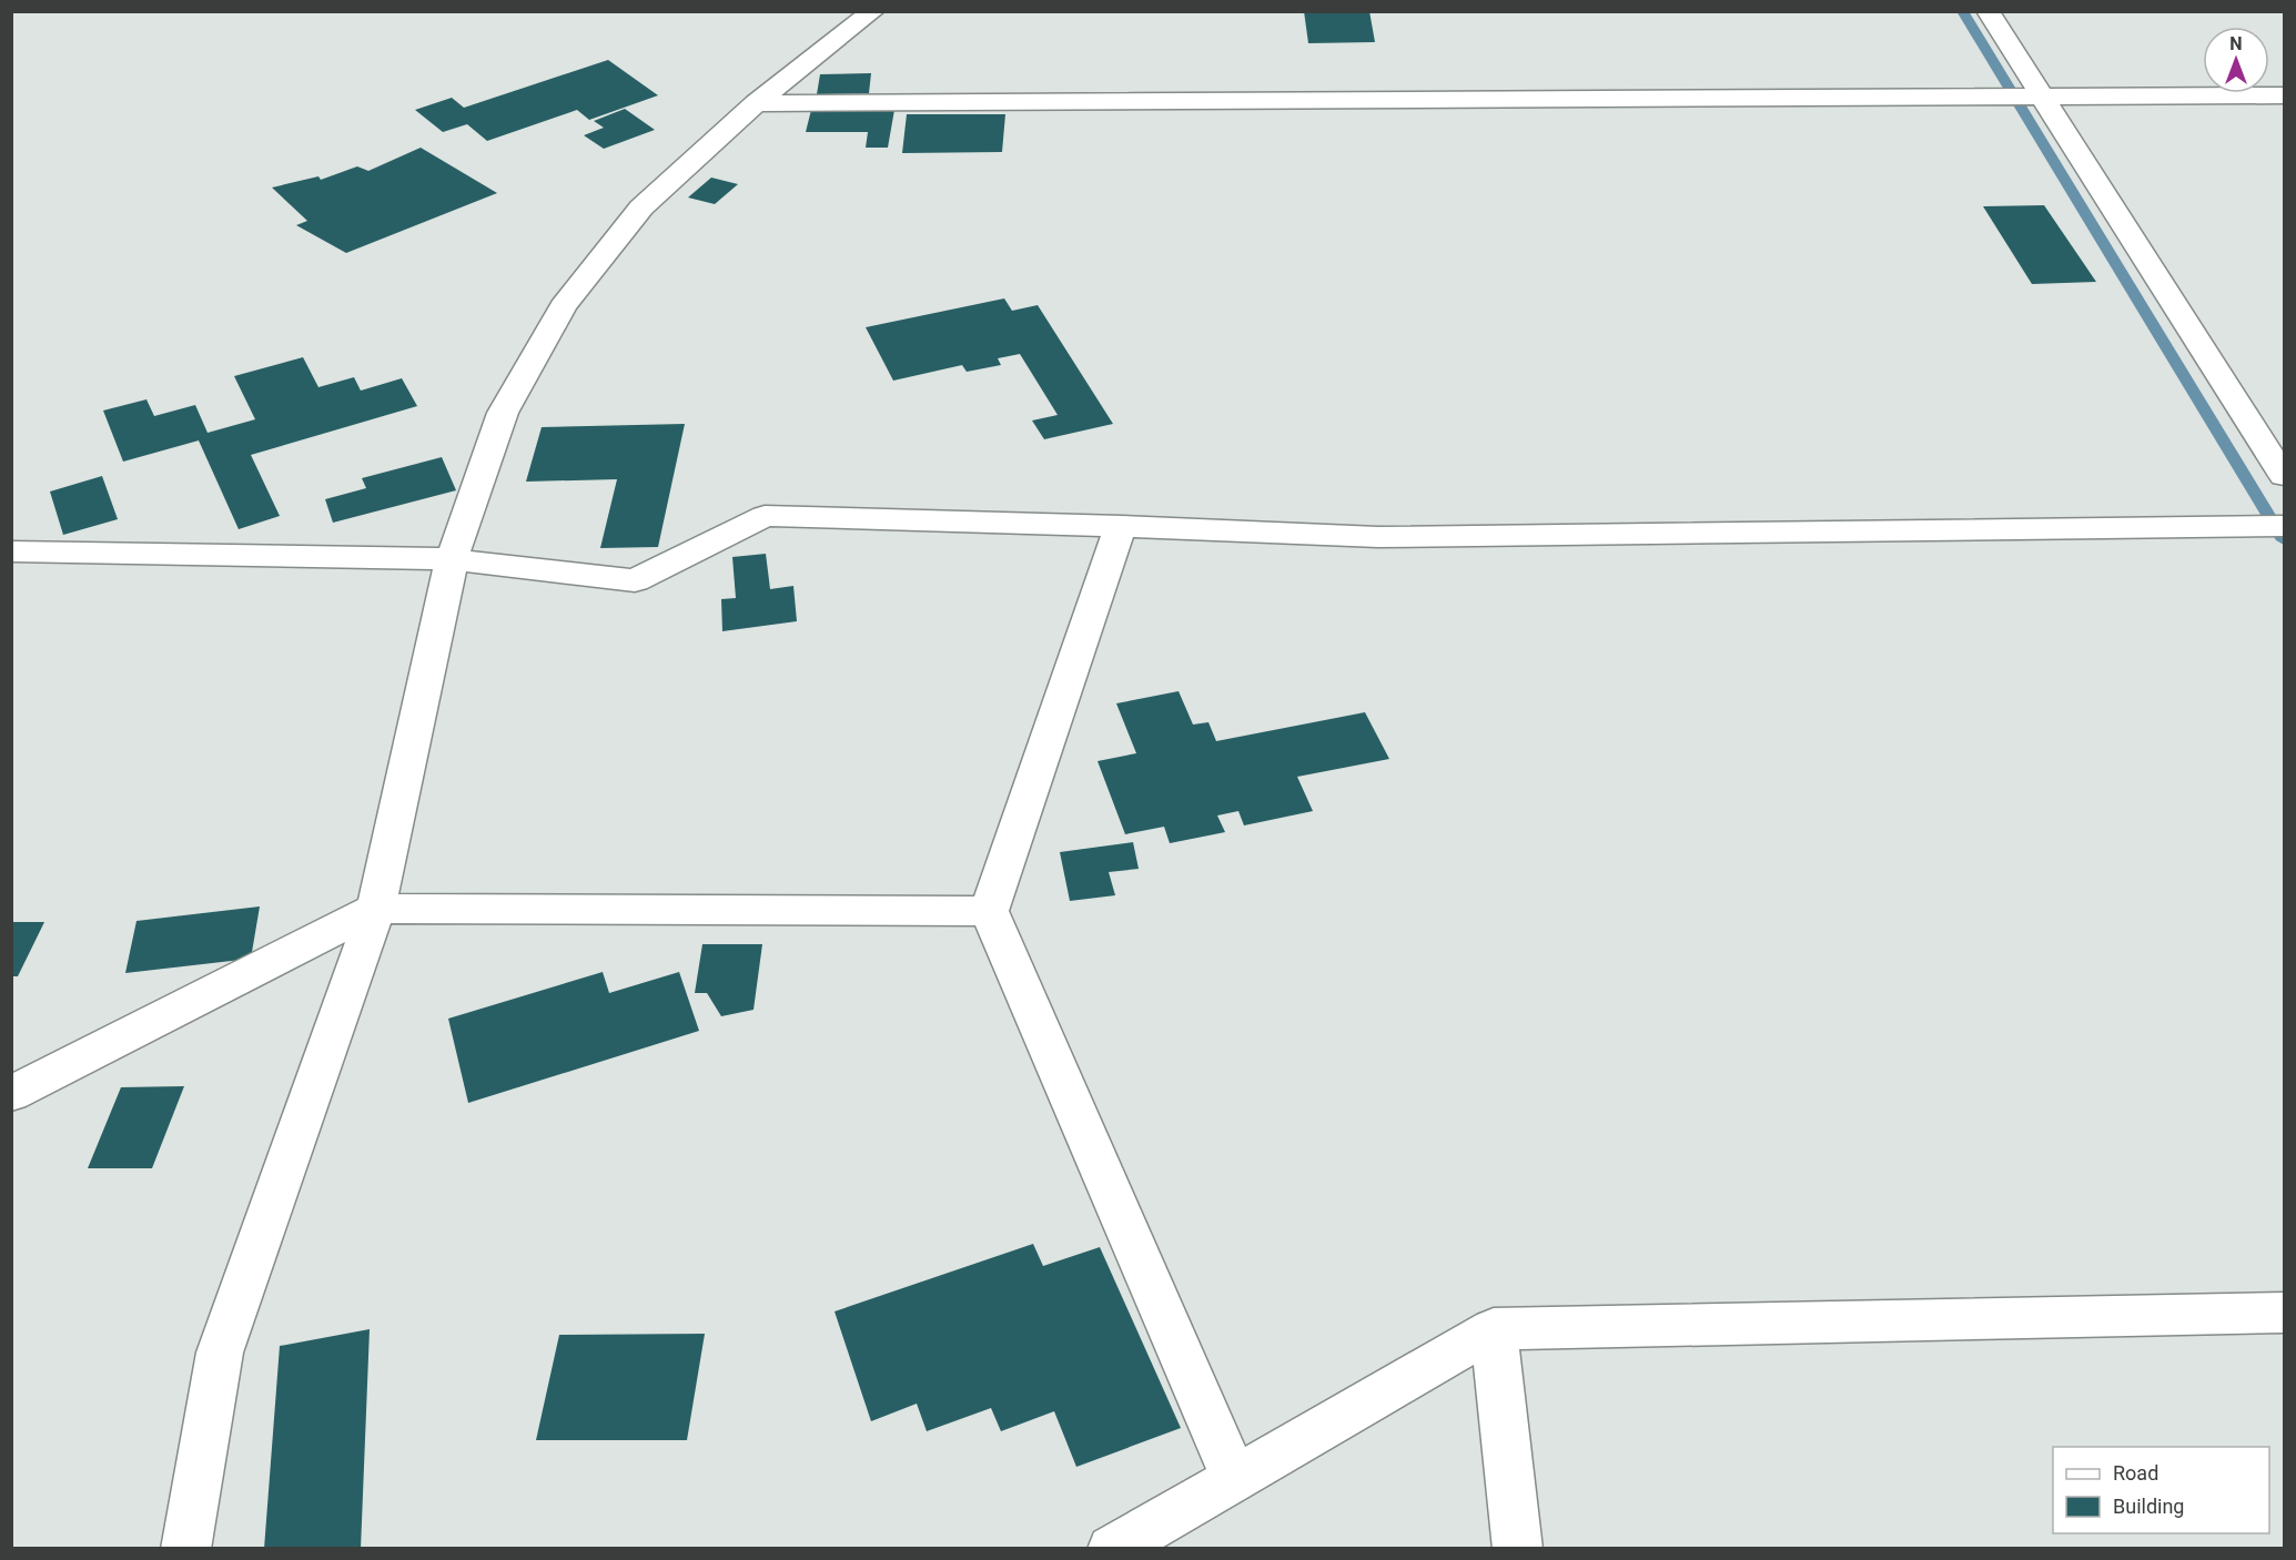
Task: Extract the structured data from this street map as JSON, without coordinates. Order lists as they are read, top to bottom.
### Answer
{
  "legend": ["Road", "Building"],
  "north": "top"
}
